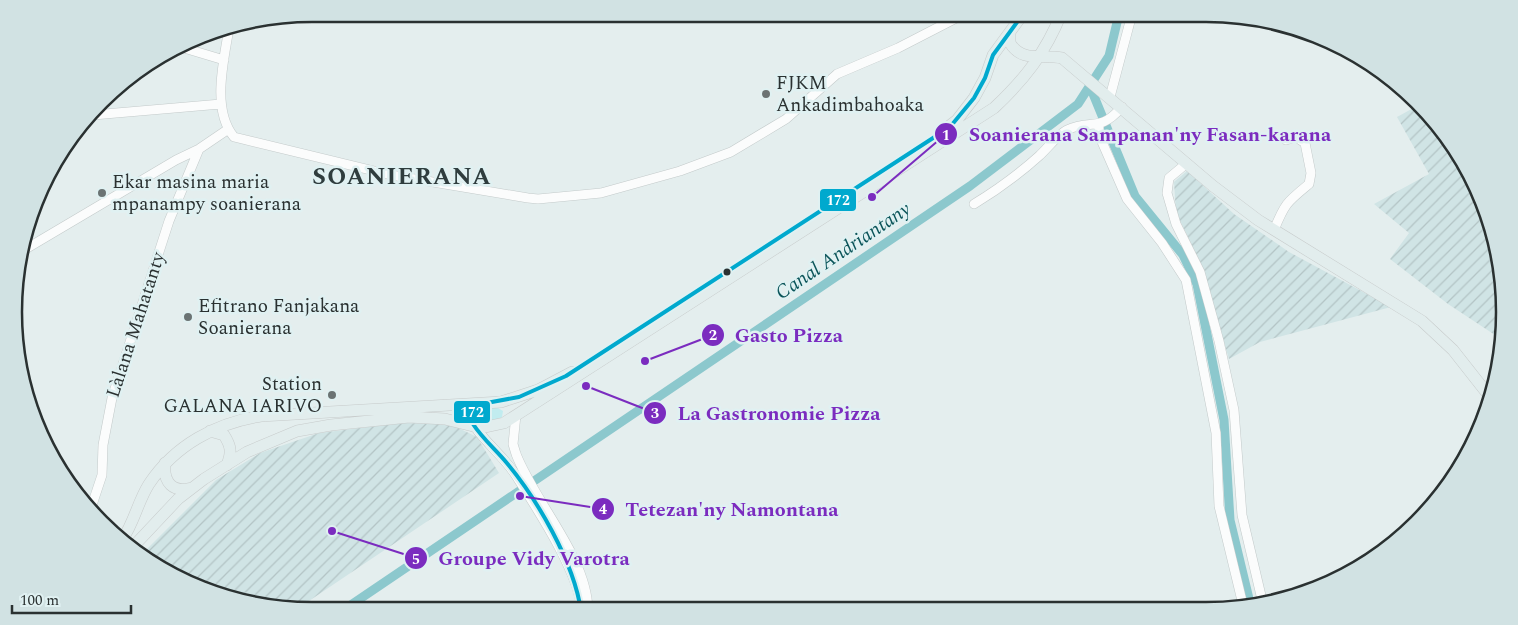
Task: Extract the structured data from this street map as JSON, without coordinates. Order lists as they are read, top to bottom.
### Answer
{
  "streets": {
    "street": ["Làlana Mahatanty"]
  },
  "districts": ["SOANIERANA"],
  "water": ["Canal Andriantany"],
  "places": [
    "FJKM Ankadimbahoaka",
    "Ekar masina maria mpanampy soanierana",
    "Soanierana Sampanan'ny Fasan-karana",
    "Efitrano Fanjakana Soanierana",
    "Gasto Pizza",
    "La Gastronomie Pizza",
    "Station GALANA IARIVO",
    "Tetezan'ny Namontana",
    "Groupe Vidy Varotra"
  ],
  "lines": ["transit line 172"],
  "scale_bar": "100 m"
}
